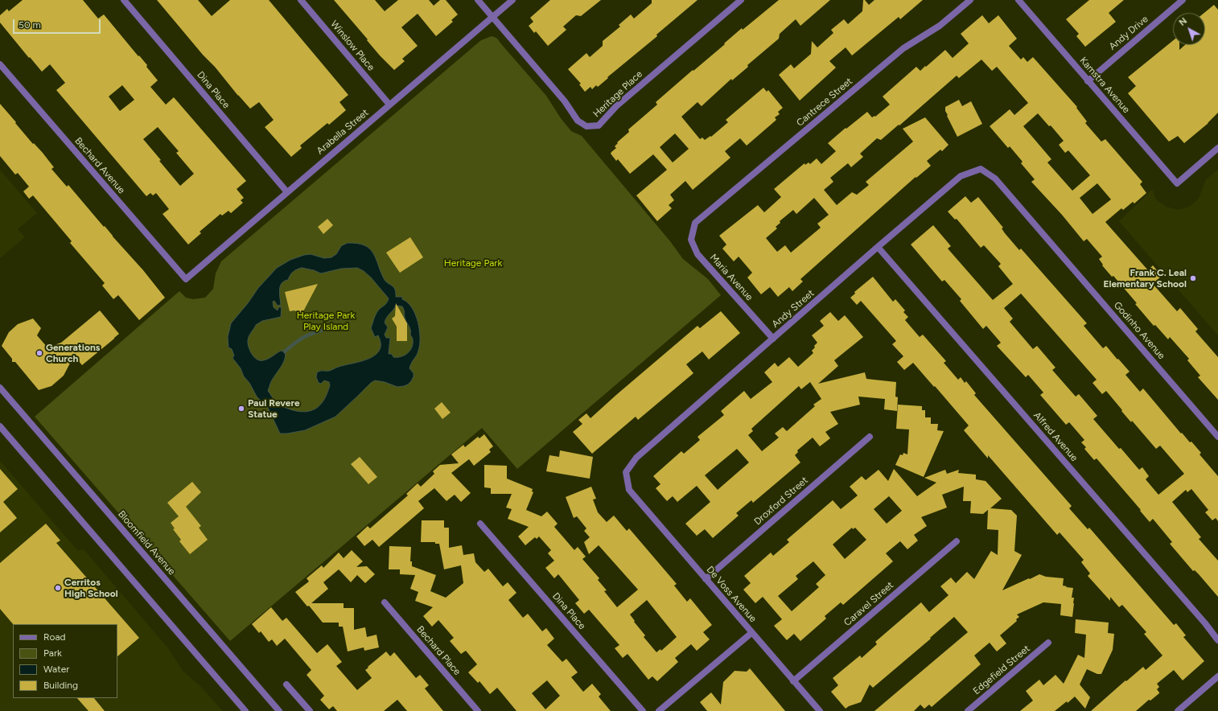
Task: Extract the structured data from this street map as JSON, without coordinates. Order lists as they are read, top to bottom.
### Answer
{
  "streets": {
    "street": [
      "Andy Drive",
      "Winslow Place",
      "Kamstra Avenue",
      "Dina Place",
      "Heritage Place",
      "Cantrece Street",
      "Arabella Street",
      "Bechard Avenue",
      "Maria Avenue",
      "Andy Street",
      "Godinho Avenue",
      "Alfred Avenue",
      "Droxford Street",
      "Bloomfield Avenue",
      "De Voss Avenue",
      "Caravel Street",
      "Bechard Place",
      "Edgefield Street"
    ]
  },
  "crossings": [
    ["Andy Drive", "Kamstra Avenue"],
    ["Winslow Place", "Arabella Street"],
    ["Dina Place", "Arabella Street"],
    ["Heritage Place", "Arabella Street"],
    ["Cantrece Street", "Maria Avenue"],
    ["Arabella Street", "Bechard Avenue"],
    ["Maria Avenue", "Andy Street"],
    ["Andy Street", "Godinho Avenue"],
    ["Andy Street", "Alfred Avenue"],
    ["Andy Street", "De Voss Avenue"],
    ["Droxford Street", "De Voss Avenue"],
    ["De Voss Avenue", "Caravel Street"]
  ],
  "parks": ["Heritage Park", "Heritage Park Play Island"],
  "places": [
    "Frank C. Leal Elementary School",
    "Generations Church",
    "Paul Revere Statue",
    "Cerritos High School"
  ],
  "legend": [
    "Road",
    "Park",
    "Water",
    "Building"
  ],
  "scale_bar": "50 m",
  "north": "top left"
}
